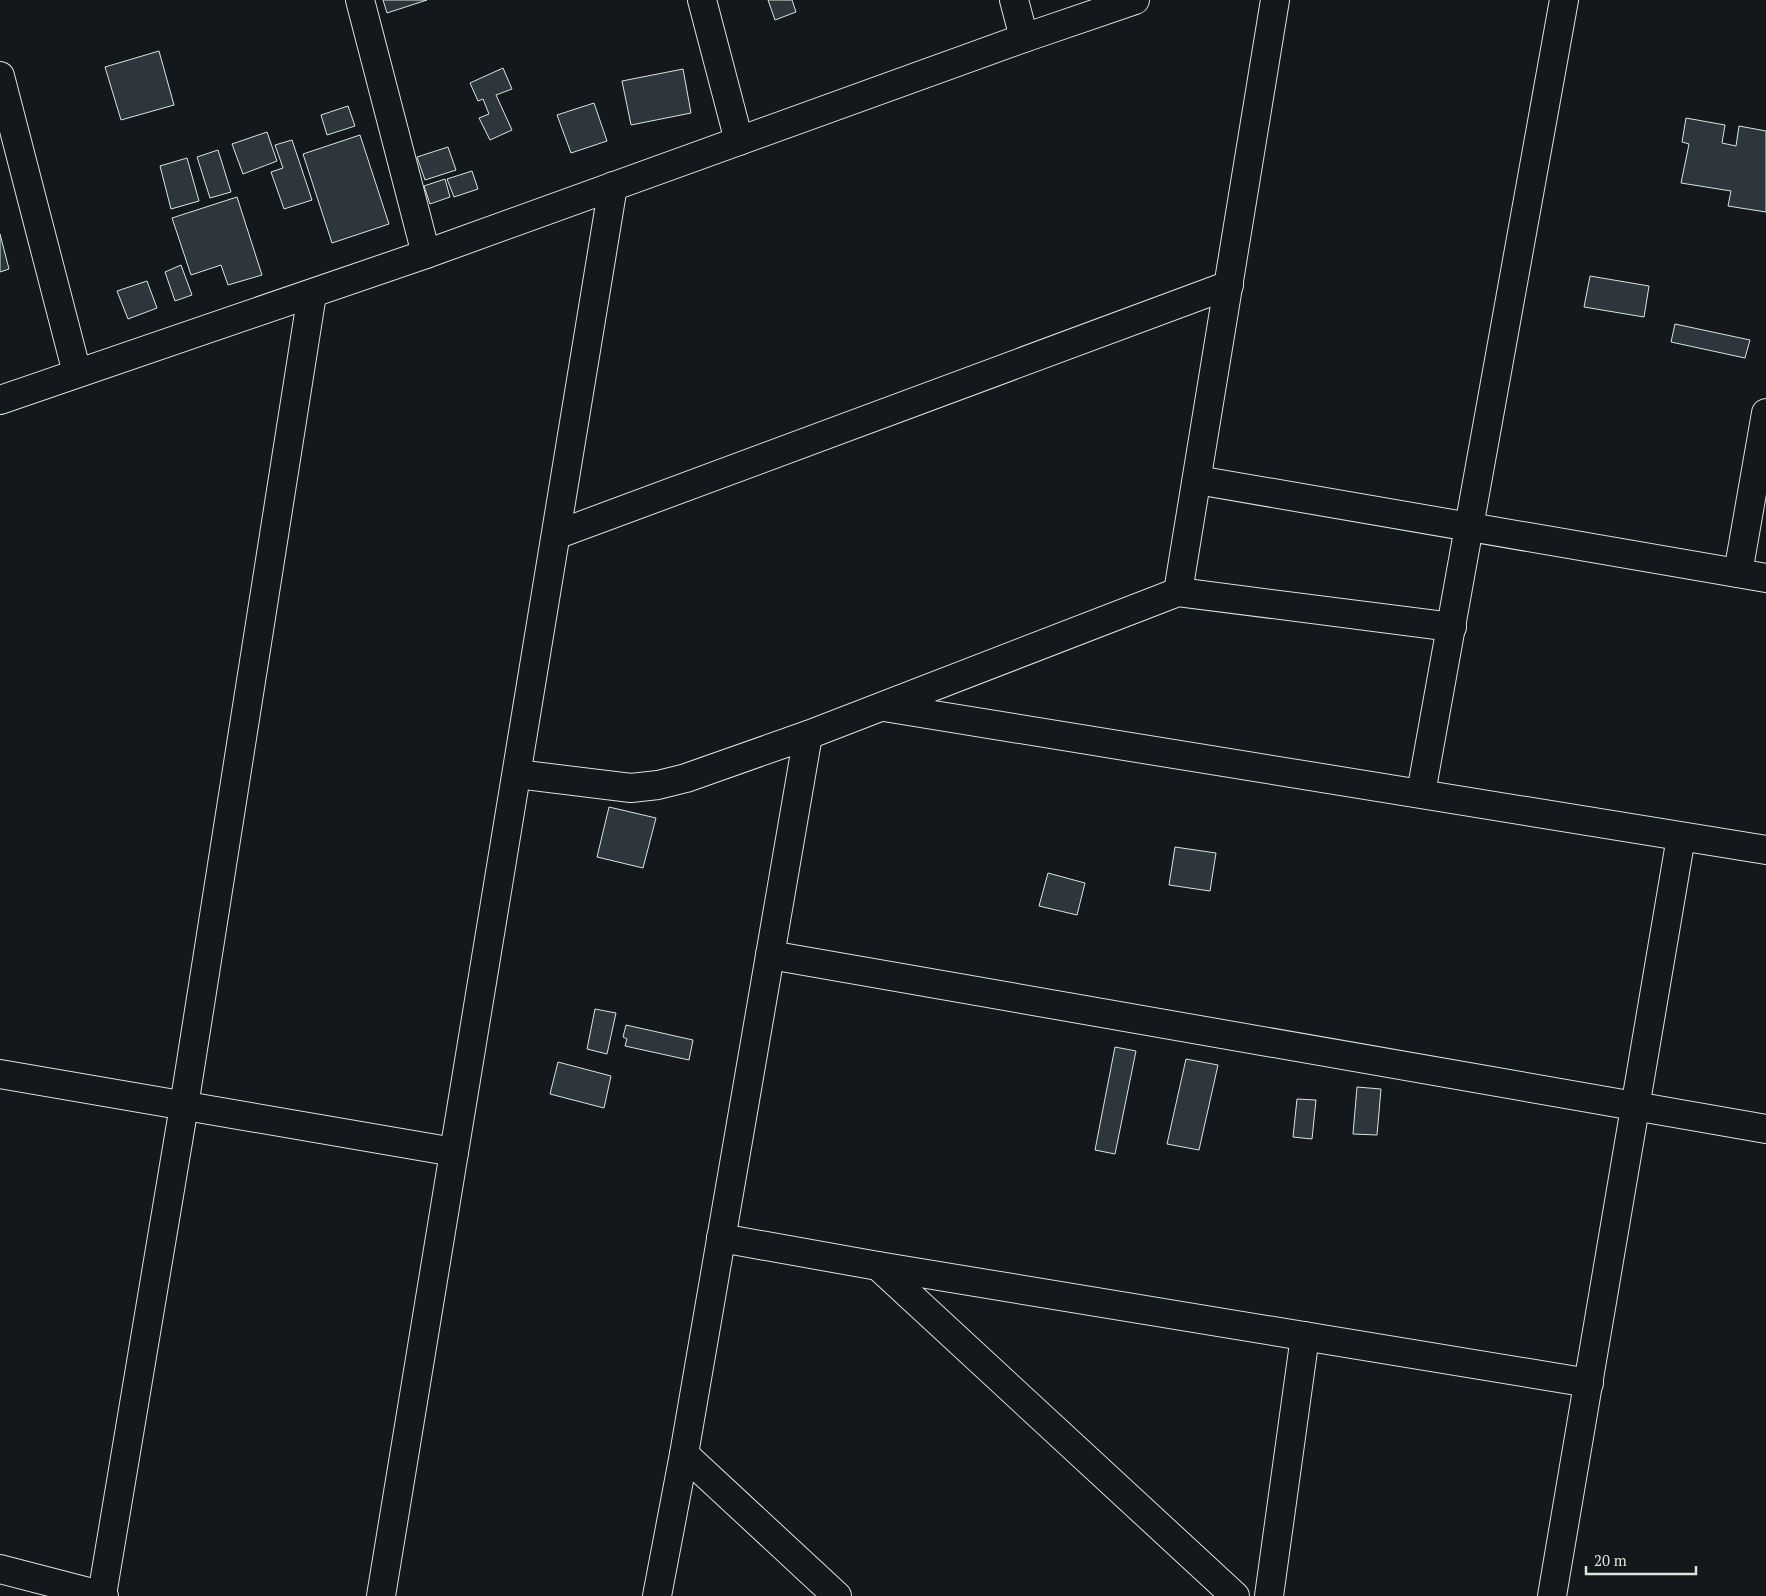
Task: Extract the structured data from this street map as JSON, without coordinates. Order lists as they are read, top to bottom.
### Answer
{
  "scale_bar": "20 m"
}
